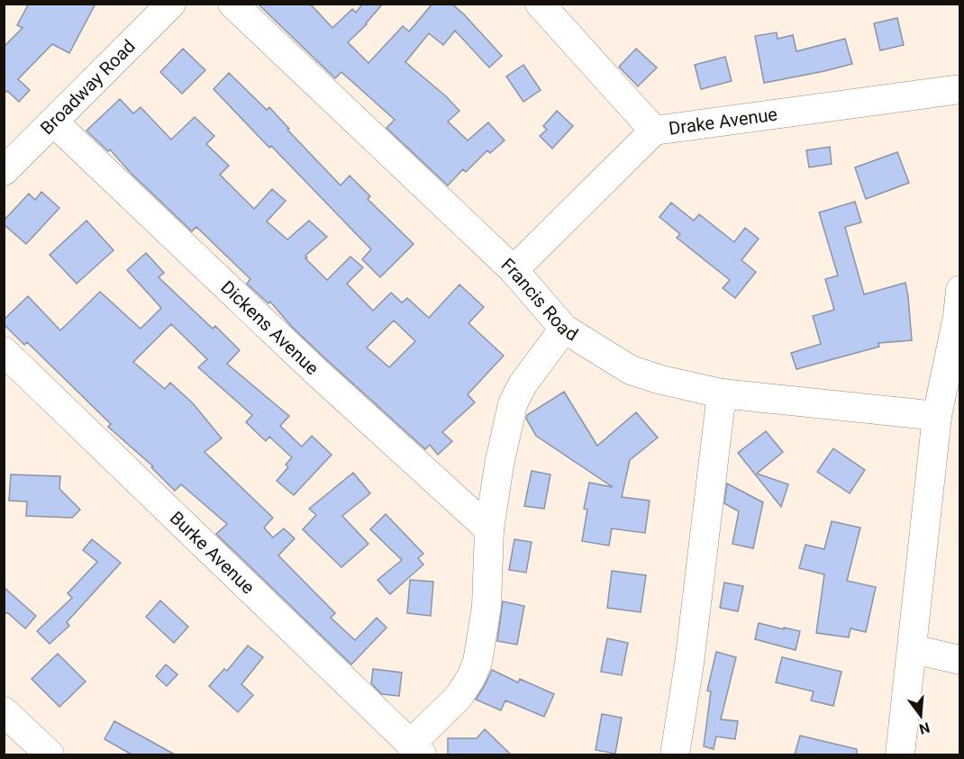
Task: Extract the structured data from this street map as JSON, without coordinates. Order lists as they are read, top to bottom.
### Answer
{
  "streets": {
    "street": [
      "Broadway Road",
      "Drake Avenue",
      "Francis Road",
      "Dickens Avenue",
      "Burke Avenue"
    ]
  },
  "crossings": [
    ["Broadway Road", "Dickens Avenue"]
  ],
  "north": "bottom"
}
